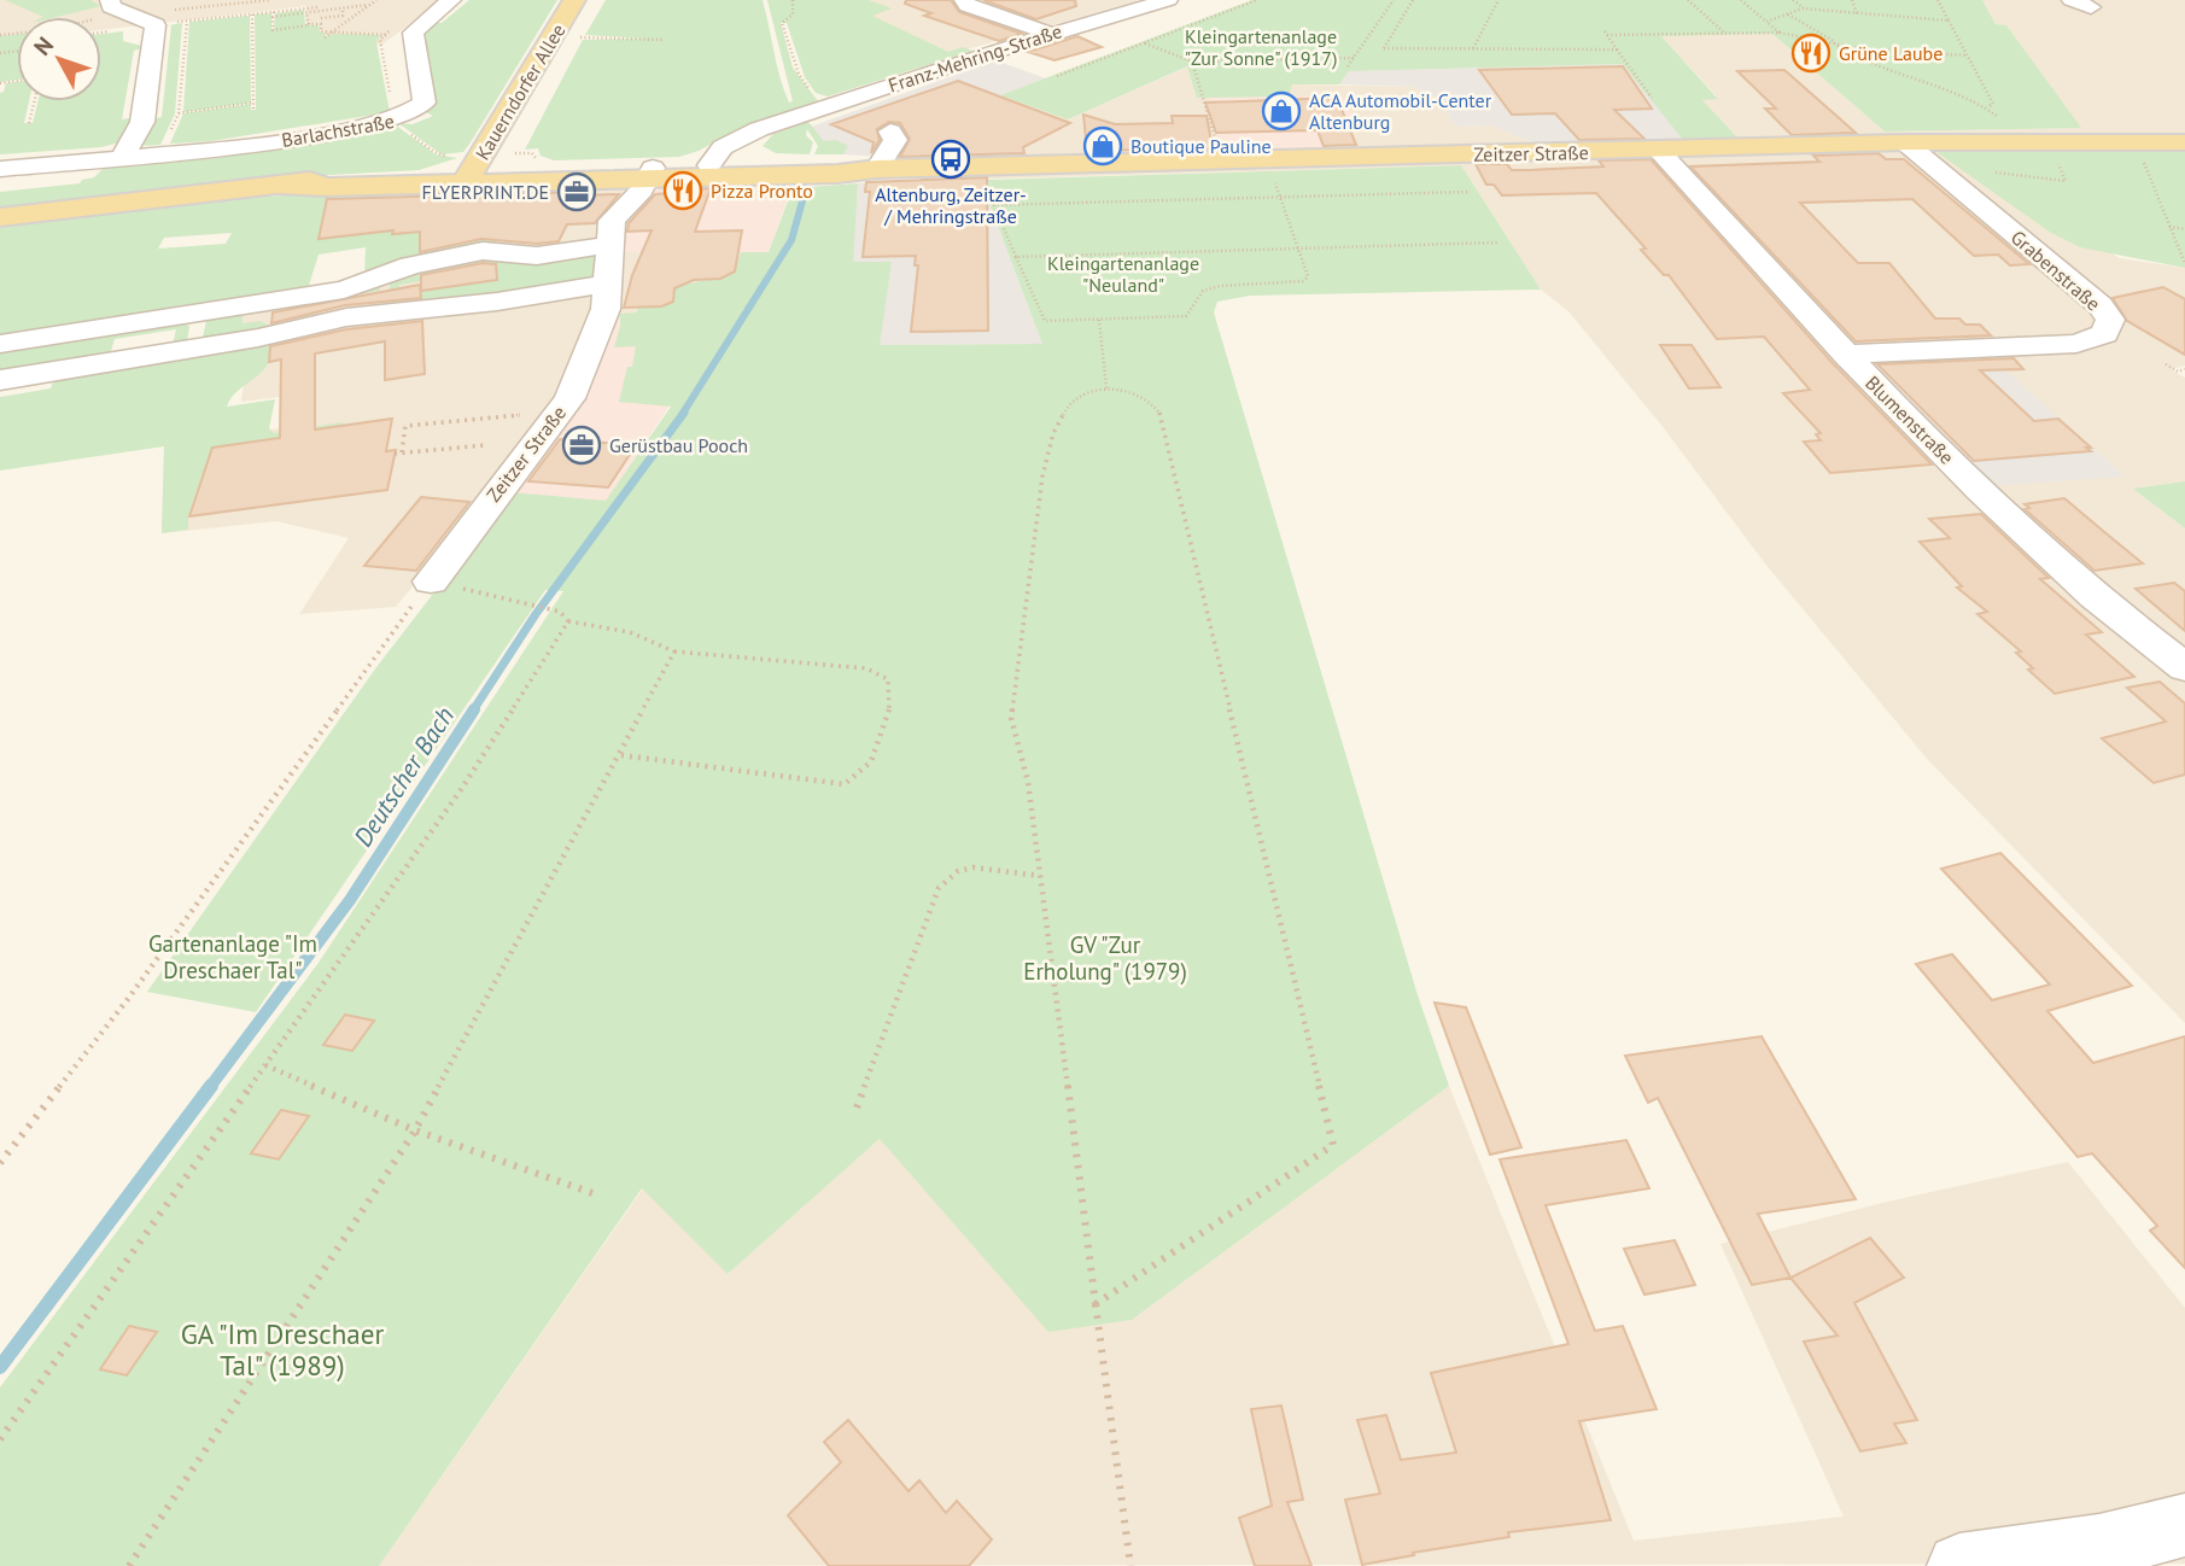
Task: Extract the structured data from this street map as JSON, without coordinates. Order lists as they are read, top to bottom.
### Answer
{
  "streets": {
    "main road": ["Kauerndorfer Allee", "Zeitzer Straße"],
    "street": [
      "Franz-Mehring-Straße",
      "Barlachstraße",
      "Grabenstraße",
      "Blumenstraße"
    ]
  },
  "crossings": [
    ["Franz-Mehring-Straße", "Zeitzer Straße"],
    ["Kauerndorfer Allee", "Zeitzer Straße"],
    ["Zeitzer Straße", "Grabenstraße"],
    ["Zeitzer Straße", "Blumenstraße"],
    ["Grabenstraße", "Blumenstraße"]
  ],
  "water": ["Deutscher Bach"],
  "parks": [
    "Kleingartenanlage \"Zur Sonne\" (1917)",
    "Kleingartenanlage \"Neuland\"",
    "Gartenanlage \"Im Dreschaer Tal\"",
    "GV \"Zur Erholung\" (1979)",
    "GA \"Im Dreschaer Tal\" (1989)"
  ],
  "places": {
    "restaurant": ["Grüne Laube", "Pizza Pronto"],
    "shop": ["ACA Automobil-Center Altenburg", "Boutique Pauline"],
    "bus stop": ["Altenburg, Zeitzer- / Mehringstraße"],
    "office": ["FLYERPRINT.DE", "Gerüstbau Pooch"]
  },
  "north": "top left"
}
